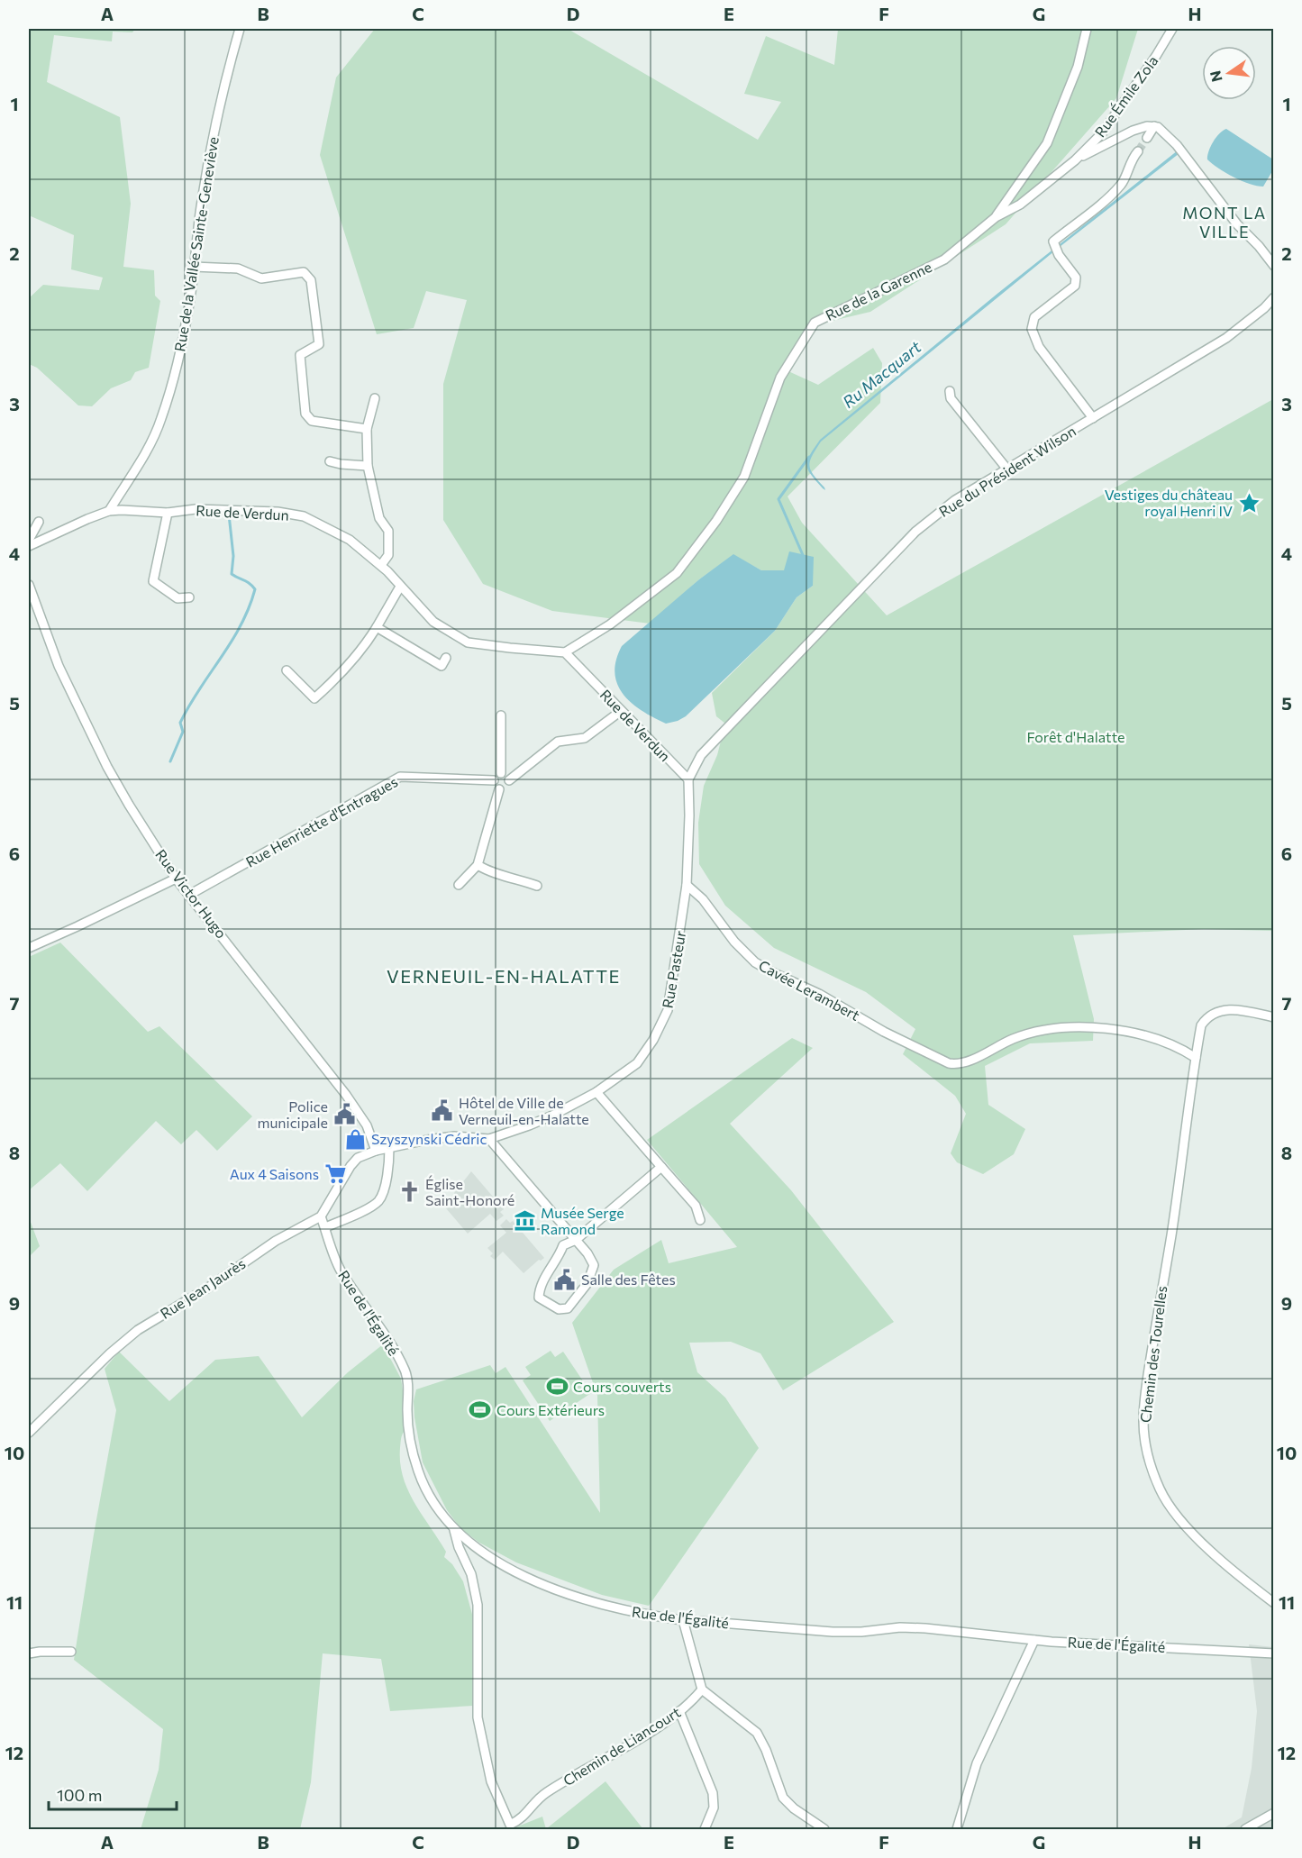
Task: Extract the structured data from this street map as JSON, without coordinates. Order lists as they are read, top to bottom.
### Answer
{
  "streets": {
    "street": [
      "Rue Émile Zola",
      "Rue de la Vallée Sainte-Geneviève",
      "Rue de la Garenne",
      "Rue du Président Wilson",
      "Rue de Verdun",
      "Rue Henriette d'Entragues",
      "Rue Victor Hugo",
      "Rue Pasteur",
      "Cavée Lerambert",
      "Rue Jean Jaurès",
      "Rue de l'Égalité",
      "Chemin des Tourelles",
      "Chemin de Liancourt"
    ]
  },
  "crossings": [
    ["Rue de la Vallée Sainte-Geneviève", "Rue de Verdun"],
    ["Rue de la Garenne", "Rue de Verdun"],
    ["Rue du Président Wilson", "Rue de Verdun"],
    ["Rue du Président Wilson", "Rue Pasteur"],
    ["Rue de Verdun", "Rue Pasteur"],
    ["Rue Henriette d'Entragues", "Rue Victor Hugo"],
    ["Rue Victor Hugo", "Rue Pasteur"],
    ["Rue Pasteur", "Cavée Lerambert"],
    ["Cavée Lerambert", "Chemin des Tourelles"],
    ["Rue Jean Jaurès", "Rue de l'Égalité"],
    ["Rue de l'Égalité", "Chemin de Liancourt"]
  ],
  "districts": ["MONT LA VILLE", "VERNEUIL-EN-HALATTE"],
  "water": ["Ru Macquart"],
  "parks": ["Forêt d'Halatte"],
  "places": {
    "place": ["Vestiges du château royal Henri IV"],
    "public building": ["Hôtel de Ville de Verneuil-en-Halatte", "Police municipale", "Salle des Fêtes"],
    "shop": ["Szyszynski Cédric"],
    "supermarket": ["Aux 4 Saisons"],
    "church": ["Église Saint-Honoré"],
    "museum": ["Musée Serge Ramond"],
    "sports": ["Cours couverts", "Cours Extérieurs"]
  },
  "scale_bar": "100 m",
  "north": "left",
  "grid": {
    "columns": [
      "A",
      "B",
      "C",
      "D",
      "E",
      "F",
      "G",
      "H"
    ],
    "rows": [
      "1",
      "2",
      "3",
      "4",
      "5",
      "6",
      "7",
      "8",
      "9",
      "10",
      "11",
      "12"
    ]
  }
}
